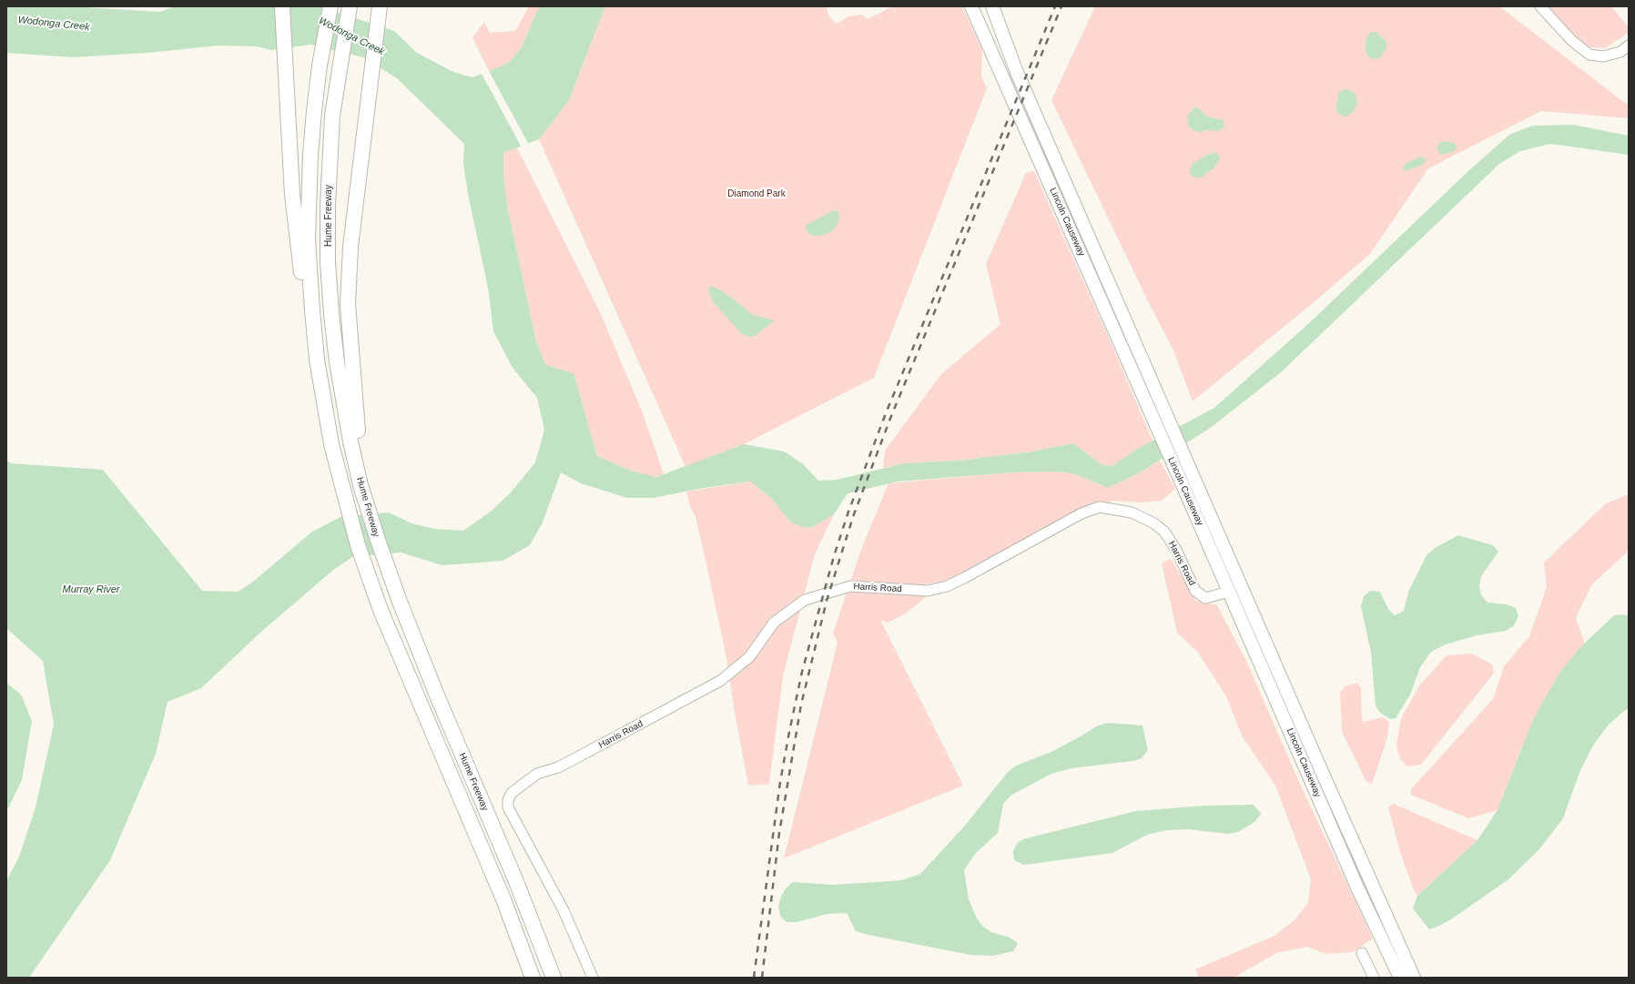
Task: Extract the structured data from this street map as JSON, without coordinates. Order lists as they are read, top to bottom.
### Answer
{
  "streets": {
    "highway": ["Hume Freeway"],
    "main road": ["Lincoln Causeway"],
    "street": ["Harris Road"]
  },
  "crossings": [
    ["Lincoln Causeway", "Harris Road"]
  ],
  "water": ["Wodonga Creek", "Murray River"],
  "parks": ["Diamond Park"]
}
